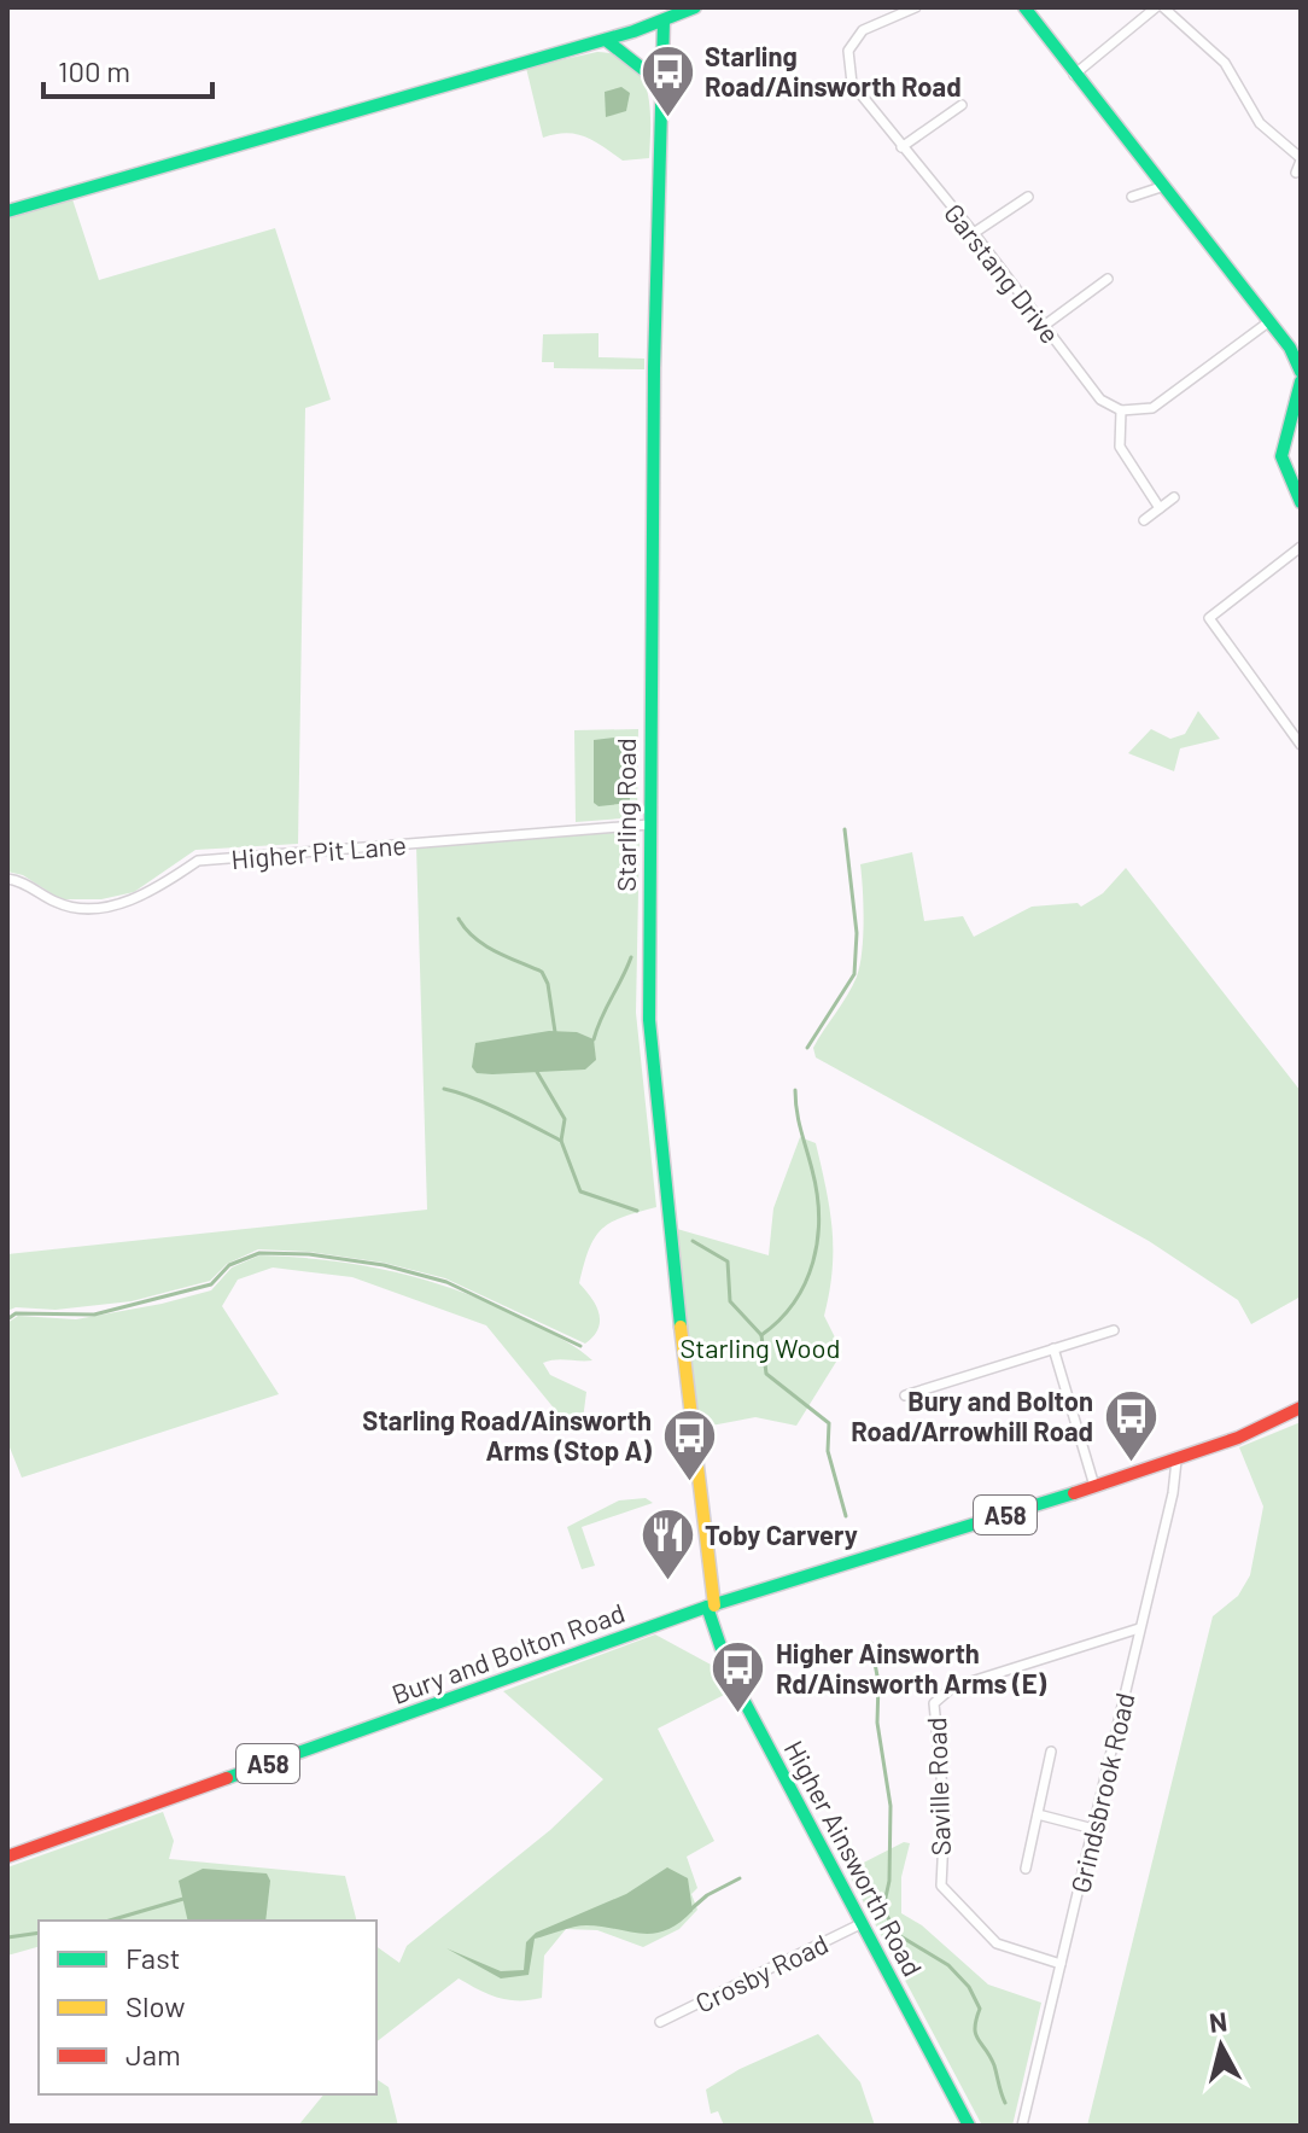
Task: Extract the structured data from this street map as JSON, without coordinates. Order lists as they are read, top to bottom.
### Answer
{
  "streets": {
    "main road": [
      "Starling Road",
      "A58",
      "Bury and Bolton Road",
      "Higher Ainsworth Road"
    ],
    "street": [
      "Garstang Drive",
      "Higher Pit Lane",
      "Saville Road",
      "Grindsbrook Road",
      "Crosby Road"
    ]
  },
  "crossings": [
    ["Starling Road", "Higher Pit Lane"],
    ["Starling Road", "Bury and Bolton Road"],
    ["Starling Road", "Higher Ainsworth Road"],
    ["Bury and Bolton Road", "Grindsbrook Road"],
    ["Bury and Bolton Road", "Higher Ainsworth Road"],
    ["Saville Road", "Grindsbrook Road"],
    ["Higher Ainsworth Road", "Crosby Road"]
  ],
  "parks": ["Starling Wood"],
  "places": {
    "bus stop": [
      "Starling Road/Ainsworth Road",
      "Bury and Bolton Road/Arrowhill Road",
      "Starling Road/Ainsworth Arms (Stop A)",
      "Higher Ainsworth Rd/Ainsworth Arms (E)"
    ],
    "restaurant": ["Toby Carvery"]
  },
  "legend": ["Fast", "Slow", "Jam"],
  "scale_bar": "100 m",
  "north": "top"
}
